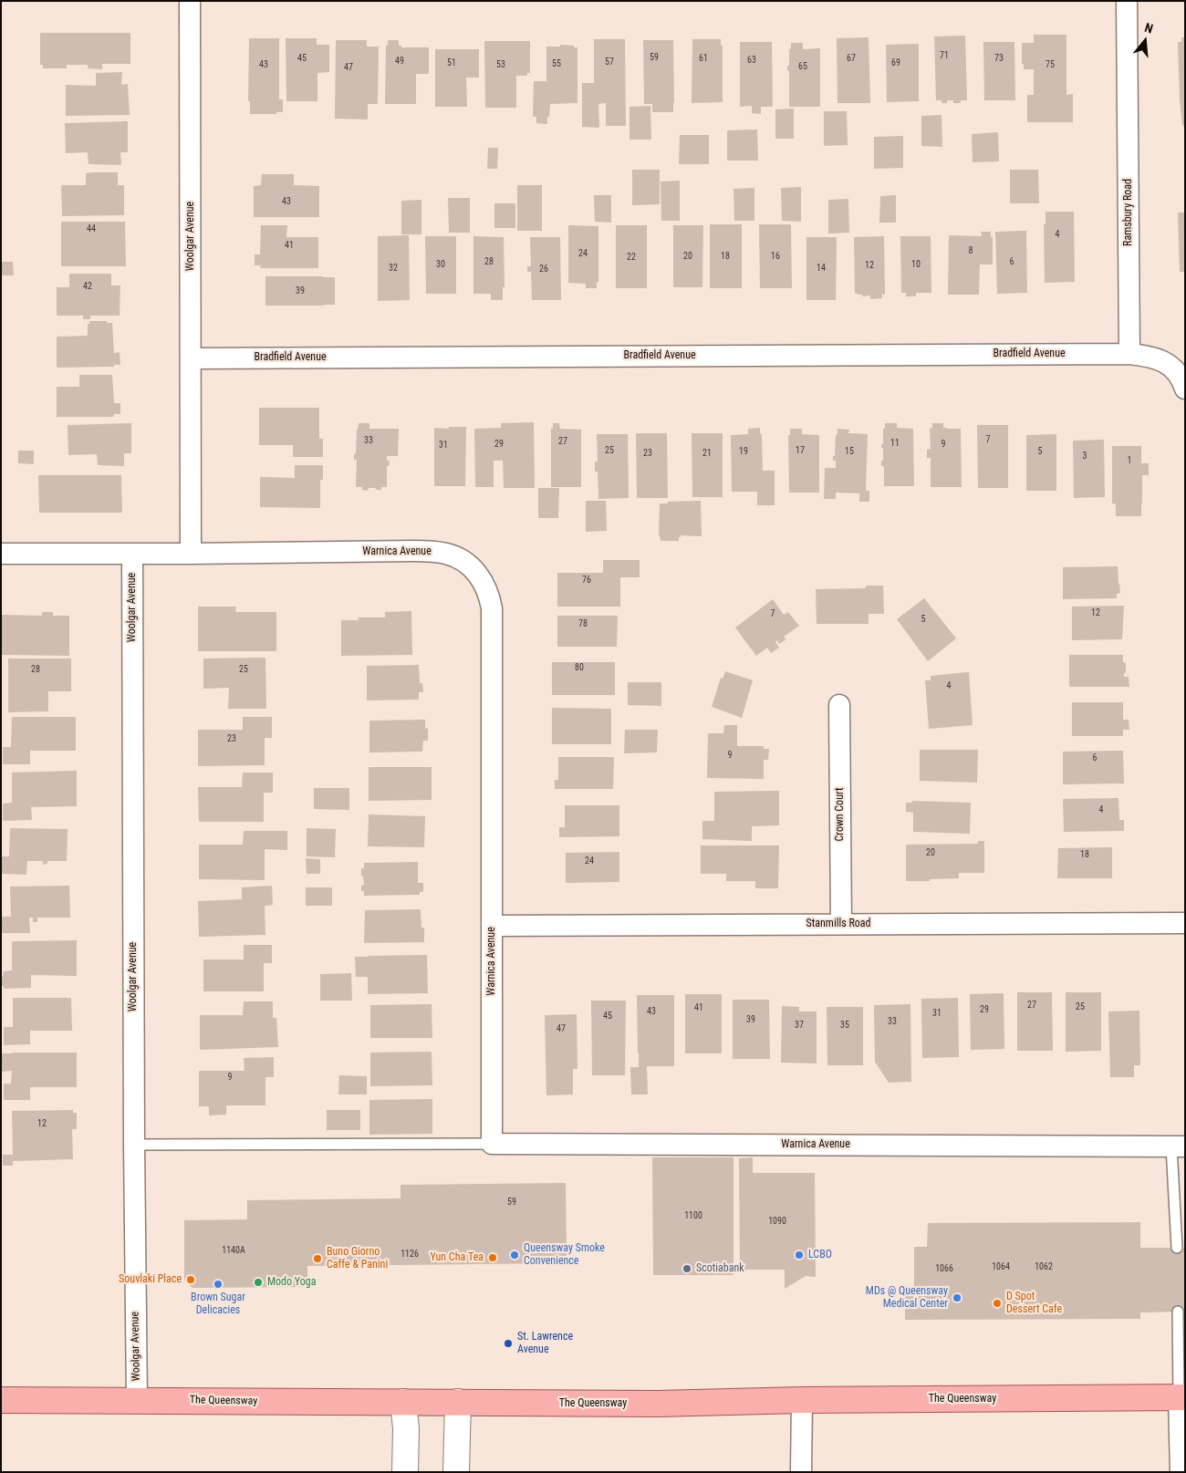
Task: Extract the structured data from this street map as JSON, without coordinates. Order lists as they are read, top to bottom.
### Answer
{
  "streets": {
    "main road": ["The Queensway"],
    "street": [
      "Ramsbury Road",
      "Woolgar Avenue",
      "Bradfield Avenue",
      "Warnica Avenue",
      "Crown Court",
      "Stanmills Road"
    ]
  },
  "crossings": [
    ["Ramsbury Road", "Bradfield Avenue"],
    ["Woolgar Avenue", "Bradfield Avenue"],
    ["Woolgar Avenue", "Warnica Avenue"],
    ["Woolgar Avenue", "The Queensway"],
    ["Warnica Avenue", "Stanmills Road"],
    ["Crown Court", "Stanmills Road"]
  ],
  "places": [
    "Queensway Smoke Convenience",
    "LCBO",
    "Yun Cha Tea",
    "Buno Giorno Caffe & Panini",
    "Scotiabank",
    "Souvlaki Place",
    "Modo Yoga",
    "Brown Sugar Delicacies",
    "MDs @ Queensway Medical Center",
    "D Spot Dessert Cafe",
    "St. Lawrence Avenue"
  ],
  "house_numbers": [
    "71",
    "59",
    "45",
    "61",
    "67",
    "73",
    "63",
    "49",
    "57",
    "51",
    "69",
    "55",
    "43",
    "53",
    "75",
    "65",
    "47",
    "43",
    "44",
    "4",
    "41",
    "8",
    "24",
    "20",
    "18",
    "16",
    "22",
    "28",
    "6",
    "30",
    "10",
    "12",
    "32",
    "14",
    "26",
    "42",
    "39",
    "7",
    "33",
    "27",
    "11",
    "29",
    "9",
    "31",
    "25",
    "17",
    "19",
    "15",
    "5",
    "23",
    "21",
    "3",
    "1",
    "76",
    "12",
    "7",
    "5",
    "78",
    "80",
    "28",
    "25",
    "4",
    "23",
    "9",
    "6",
    "4",
    "20",
    "18",
    "24",
    "27",
    "25",
    "41",
    "29",
    "43",
    "31",
    "45",
    "39",
    "33",
    "37",
    "35",
    "47",
    "9",
    "12",
    "59",
    "1100",
    "1090",
    "1140A",
    "1126",
    "1064",
    "1062",
    "1066"
  ],
  "north": "top"
}
